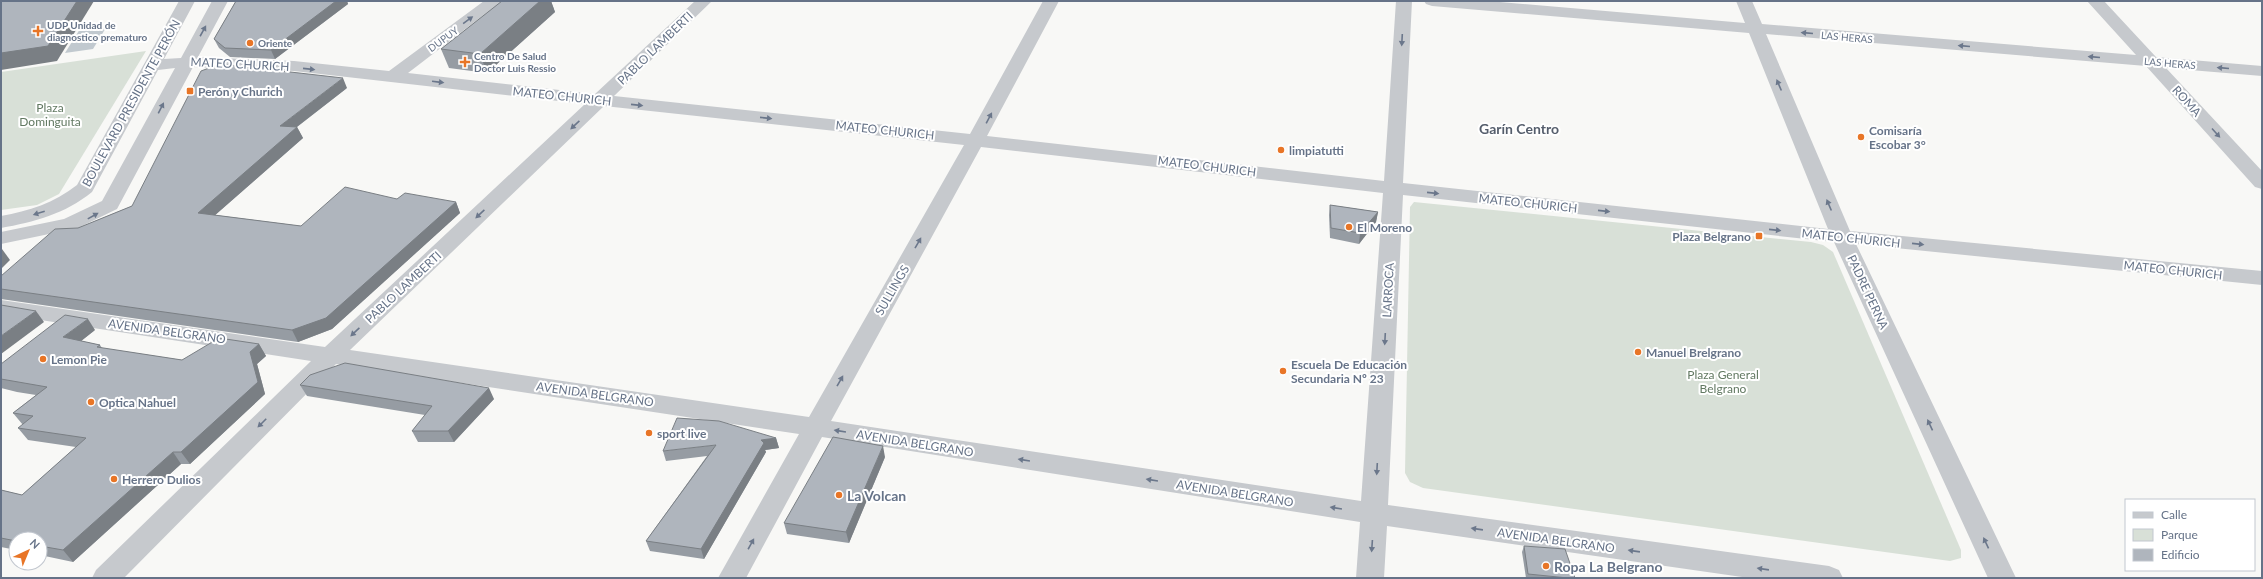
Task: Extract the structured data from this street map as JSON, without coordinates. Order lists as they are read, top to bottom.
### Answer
{
  "streets": {
    "street": [
      "LAS HERAS",
      "DUPUY",
      "PABLO LAMBERTI",
      "MATEO CHURICH",
      "ROMA",
      "BOULEVARD PRESIDENTE PERÓN",
      "SULLINGS",
      "LARROCA",
      "PADRE PERNA",
      "AVENIDA BELGRANO"
    ]
  },
  "crossings": [
    ["LAS HERAS", "ROMA"],
    ["LAS HERAS", "PADRE PERNA"],
    ["DUPUY", "MATEO CHURICH"],
    ["PABLO LAMBERTI", "MATEO CHURICH"],
    ["PABLO LAMBERTI", "AVENIDA BELGRANO"],
    ["MATEO CHURICH", "BOULEVARD PRESIDENTE PERÓN"],
    ["MATEO CHURICH", "SULLINGS"],
    ["MATEO CHURICH", "LARROCA"],
    ["MATEO CHURICH", "PADRE PERNA"],
    ["SULLINGS", "AVENIDA BELGRANO"],
    ["LARROCA", "AVENIDA BELGRANO"]
  ],
  "one_way": [
    "LAS HERAS",
    "DUPUY",
    "PABLO LAMBERTI",
    "MATEO CHURICH",
    "ROMA",
    "SULLINGS",
    "LARROCA",
    "PADRE PERNA",
    "AVENIDA BELGRANO"
  ],
  "districts": ["Garín Centro"],
  "parks": ["Plaza Dominguita", "Plaza General Belgrano"],
  "places": {
    "health": ["UDP Unidad de diagnostico prematuro", "Centro De Salud Doctor Luis Ressio"],
    "other": [
      "Oriente",
      "Comisaría Escobar 3°",
      "limpiatutti",
      "El Moreno",
      "Manuel Brelgrano",
      "Lemon Pie",
      "Escuela De Educación Secundaria Nº 23",
      "Optica Nahuel",
      "sport live",
      "Herrero Dulios",
      "La Volcan",
      "Ropa La Belgrano"
    ],
    "transit": ["Perón y Churich", "Plaza Belgrano"]
  },
  "legend": ["Calle", "Parque", "Edificio"],
  "north": "top right"
}
